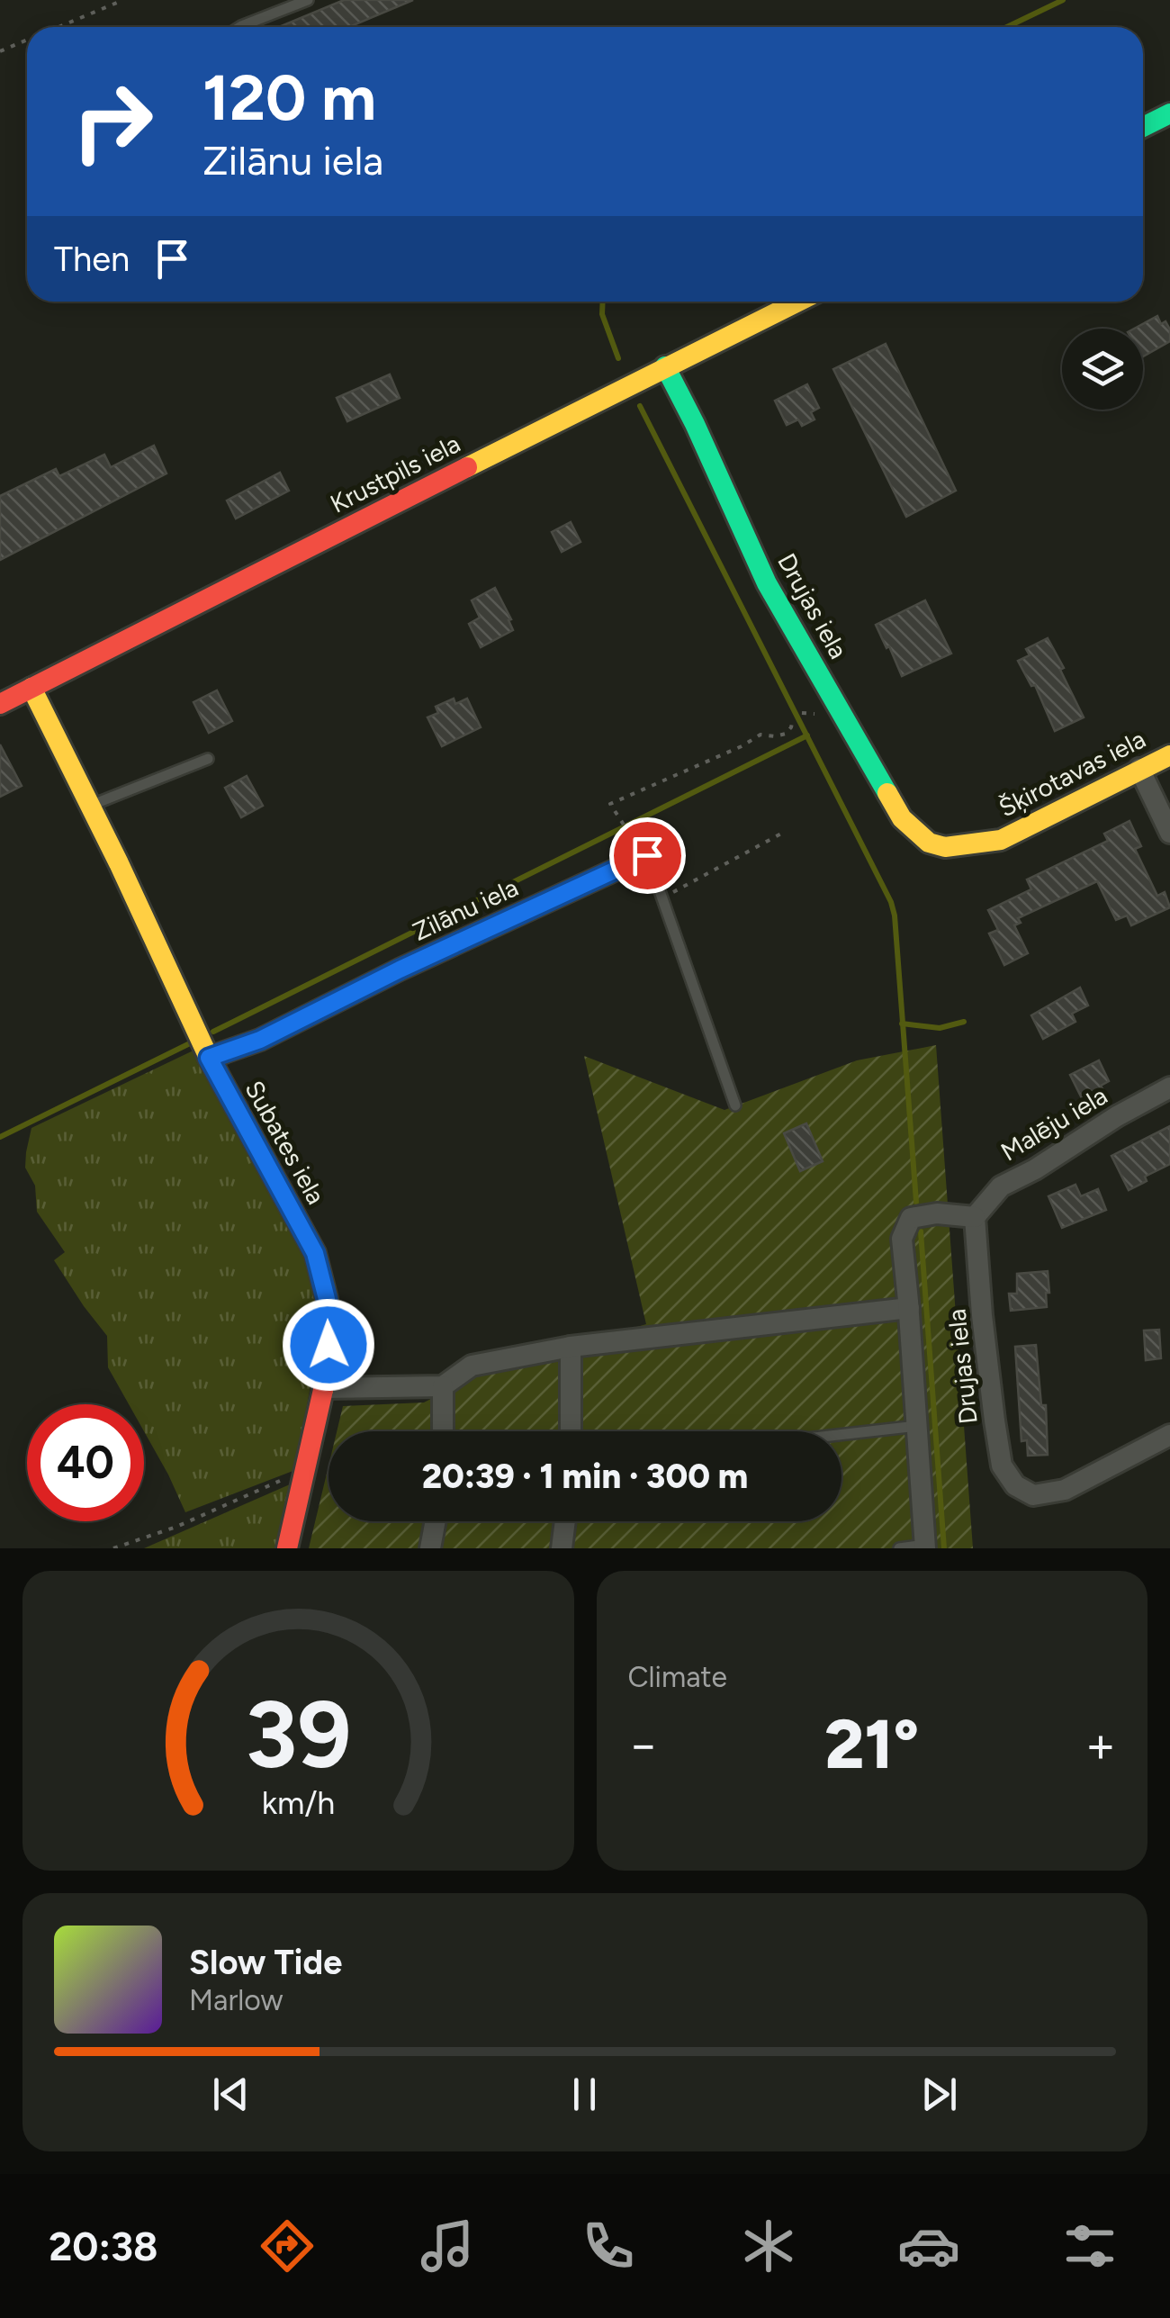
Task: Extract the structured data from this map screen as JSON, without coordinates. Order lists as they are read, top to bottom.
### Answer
{
  "streets": {
    "street": [
      "Krustpils iela",
      "Drujas iela",
      "Šķirotavas iela",
      "Zilānu iela",
      "Malēju iela",
      "Subates iela"
    ]
  },
  "crossings": [
    ["Krustpils iela", "Drujas iela"],
    ["Krustpils iela", "Subates iela"],
    ["Drujas iela", "Šķirotavas iela"],
    ["Drujas iela", "Malēju iela"],
    ["Zilānu iela", "Subates iela"]
  ],
  "page": {
    "turn": ["120 m", "Zilānu iela"],
    "then": "Then",
    "limit": "40",
    "trip": "20:39 · 1 min · 300 m",
    "tile": "Climate",
    "heat": ["−", "21°", "+"],
    "song": ["Slow Tide", "Marlow"],
    "tabs": "20:38",
    "gauge": ["39", "km/h"]
  }
}
